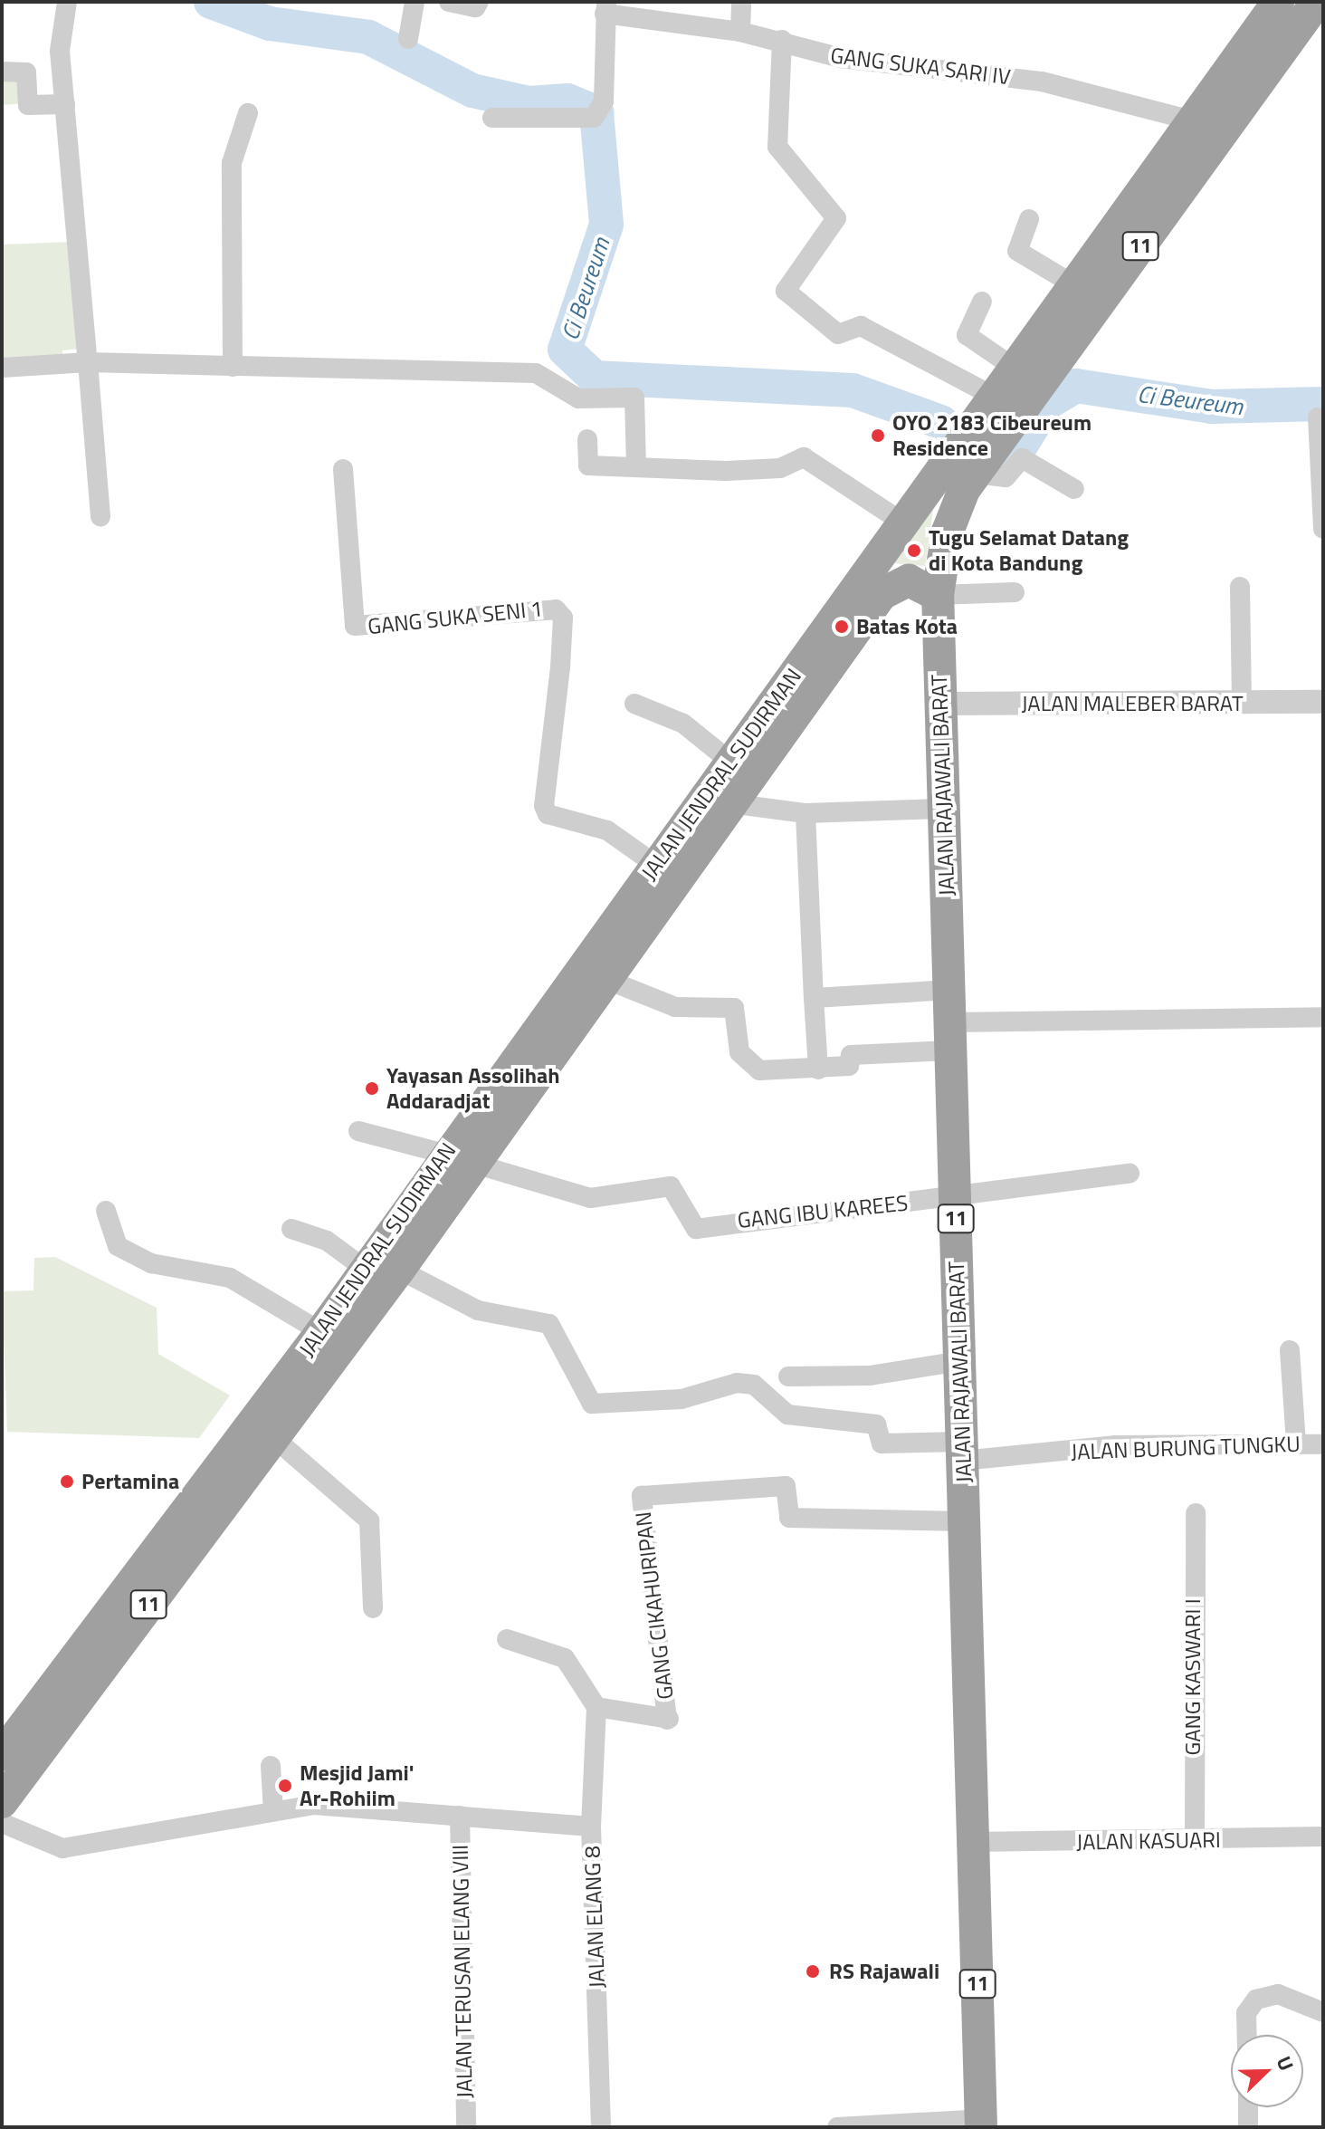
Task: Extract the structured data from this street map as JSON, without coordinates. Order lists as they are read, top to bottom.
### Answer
{
  "streets": {
    "highway": ["11", "JALAN JENDRAL SUDIRMAN", "JALAN RAJAWALI BARAT"],
    "street": [
      "GANG SUKA SARI IV",
      "GANG SUKA SENI 1",
      "JALAN MALEBER BARAT",
      "GANG IBU KAREES",
      "JALAN BURUNG TUNGKU",
      "GANG CIKAHURIPAN",
      "GANG KASWARI I",
      "JALAN KASUARI",
      "JALAN ELANG 8",
      "JALAN TERUSAN ELANG VIII"
    ]
  },
  "crossings": [
    ["GANG SUKA SARI IV", "11"],
    ["11", "JALAN JENDRAL SUDIRMAN"],
    ["11", "JALAN RAJAWALI BARAT"],
    ["GANG SUKA SENI 1", "JALAN JENDRAL SUDIRMAN"],
    ["JALAN MALEBER BARAT", "JALAN RAJAWALI BARAT"],
    ["JALAN JENDRAL SUDIRMAN", "JALAN RAJAWALI BARAT"],
    ["JALAN JENDRAL SUDIRMAN", "GANG IBU KAREES"],
    ["JALAN JENDRAL SUDIRMAN", "JALAN BURUNG TUNGKU"],
    ["JALAN RAJAWALI BARAT", "GANG IBU KAREES"],
    ["JALAN RAJAWALI BARAT", "JALAN BURUNG TUNGKU"],
    ["JALAN RAJAWALI BARAT", "GANG CIKAHURIPAN"],
    ["JALAN RAJAWALI BARAT", "JALAN KASUARI"],
    ["GANG CIKAHURIPAN", "JALAN ELANG 8"],
    ["GANG KASWARI I", "JALAN KASUARI"]
  ],
  "water": ["Ci Beureum"],
  "places": [
    "OYO 2183 Cibeureum Residence",
    "Tugu Selamat Datang di Kota Bandung",
    "Batas Kota",
    "Yayasan Assolihah Addaradjat",
    "Pertamina",
    "Mesjid Jami' Ar-Rohiim",
    "RS Rajawali"
  ],
  "north": "top right"
}
